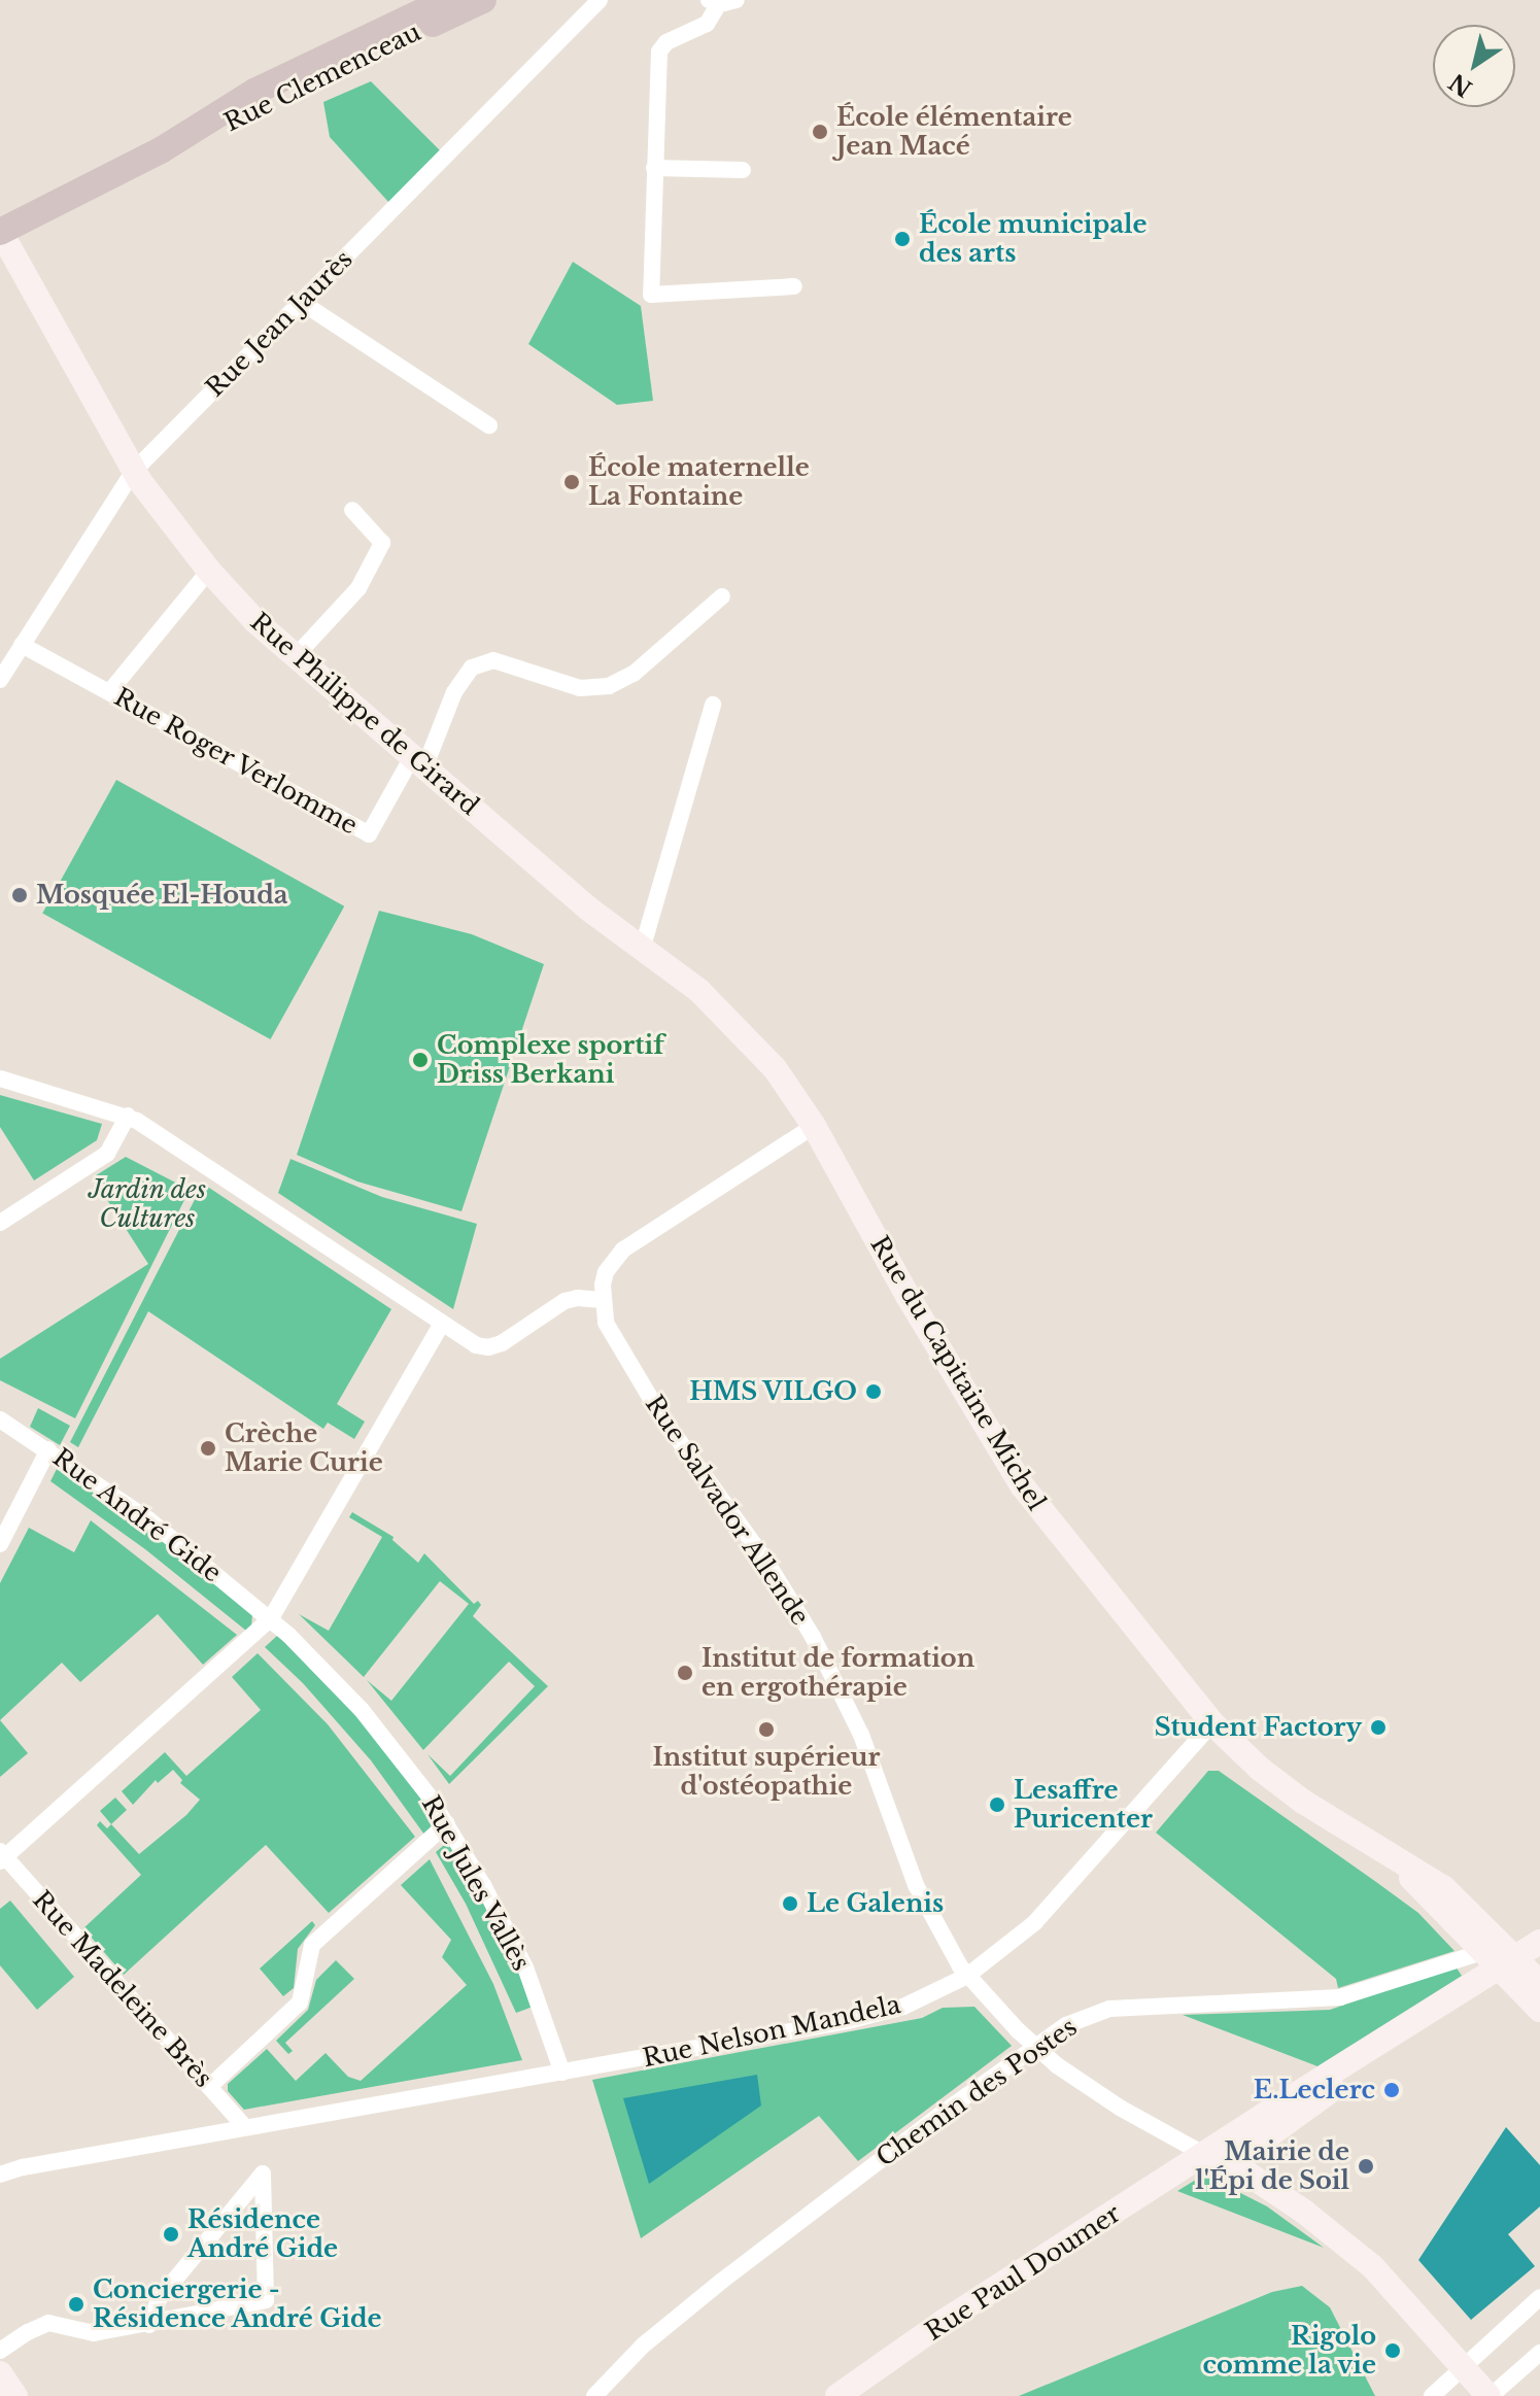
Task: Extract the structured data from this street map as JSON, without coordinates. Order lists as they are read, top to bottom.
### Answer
{
  "streets": {
    "main road": [
      "Rue Clemenceau",
      "Rue Philippe de Girard",
      "Rue du Capitaine Michel",
      "Rue Paul Doumer"
    ],
    "street": [
      "Rue Jean Jaurès",
      "Rue Roger Verlomme",
      "Rue Salvador Allende",
      "Rue André Gide",
      "Rue Jules Vallès",
      "Rue Madeleine Brès",
      "Rue Nelson Mandela",
      "Chemin des Postes"
    ]
  },
  "crossings": [
    ["Rue Clemenceau", "Rue Philippe de Girard"],
    ["Rue Jean Jaurès", "Rue Philippe de Girard"],
    ["Rue Jean Jaurès", "Rue Roger Verlomme"],
    ["Rue Philippe de Girard", "Rue Roger Verlomme"],
    ["Rue Philippe de Girard", "Rue du Capitaine Michel"],
    ["Rue du Capitaine Michel", "Rue Nelson Mandela"],
    ["Rue du Capitaine Michel", "Chemin des Postes"],
    ["Rue du Capitaine Michel", "Rue Paul Doumer"],
    ["Rue Salvador Allende", "Rue Nelson Mandela"],
    ["Rue Salvador Allende", "Chemin des Postes"],
    ["Rue Salvador Allende", "Rue Paul Doumer"],
    ["Rue André Gide", "Rue Jules Vallès"],
    ["Rue Jules Vallès", "Rue Nelson Mandela"],
    ["Chemin des Postes", "Rue Paul Doumer"]
  ],
  "parks": ["Jardin des Cultures"],
  "places": [
    "École élémentaire Jean Macé",
    "École municipale des arts",
    "École maternelle La Fontaine",
    "Mosquée El-Houda",
    "Complexe sportif Driss Berkani",
    "HMS VILGO",
    "Crèche Marie Curie",
    "Institut de formation en ergothérapie",
    "Student Factory",
    "Institut supérieur d'ostéopathie",
    "Lesaffre Puricenter",
    "Le Galenis",
    "E.Leclerc",
    "Mairie de l'Épi de Soil",
    "Résidence André Gide",
    "Conciergerie - Résidence André Gide",
    "Rigolo comme la vie"
  ],
  "north": "bottom left"
}
